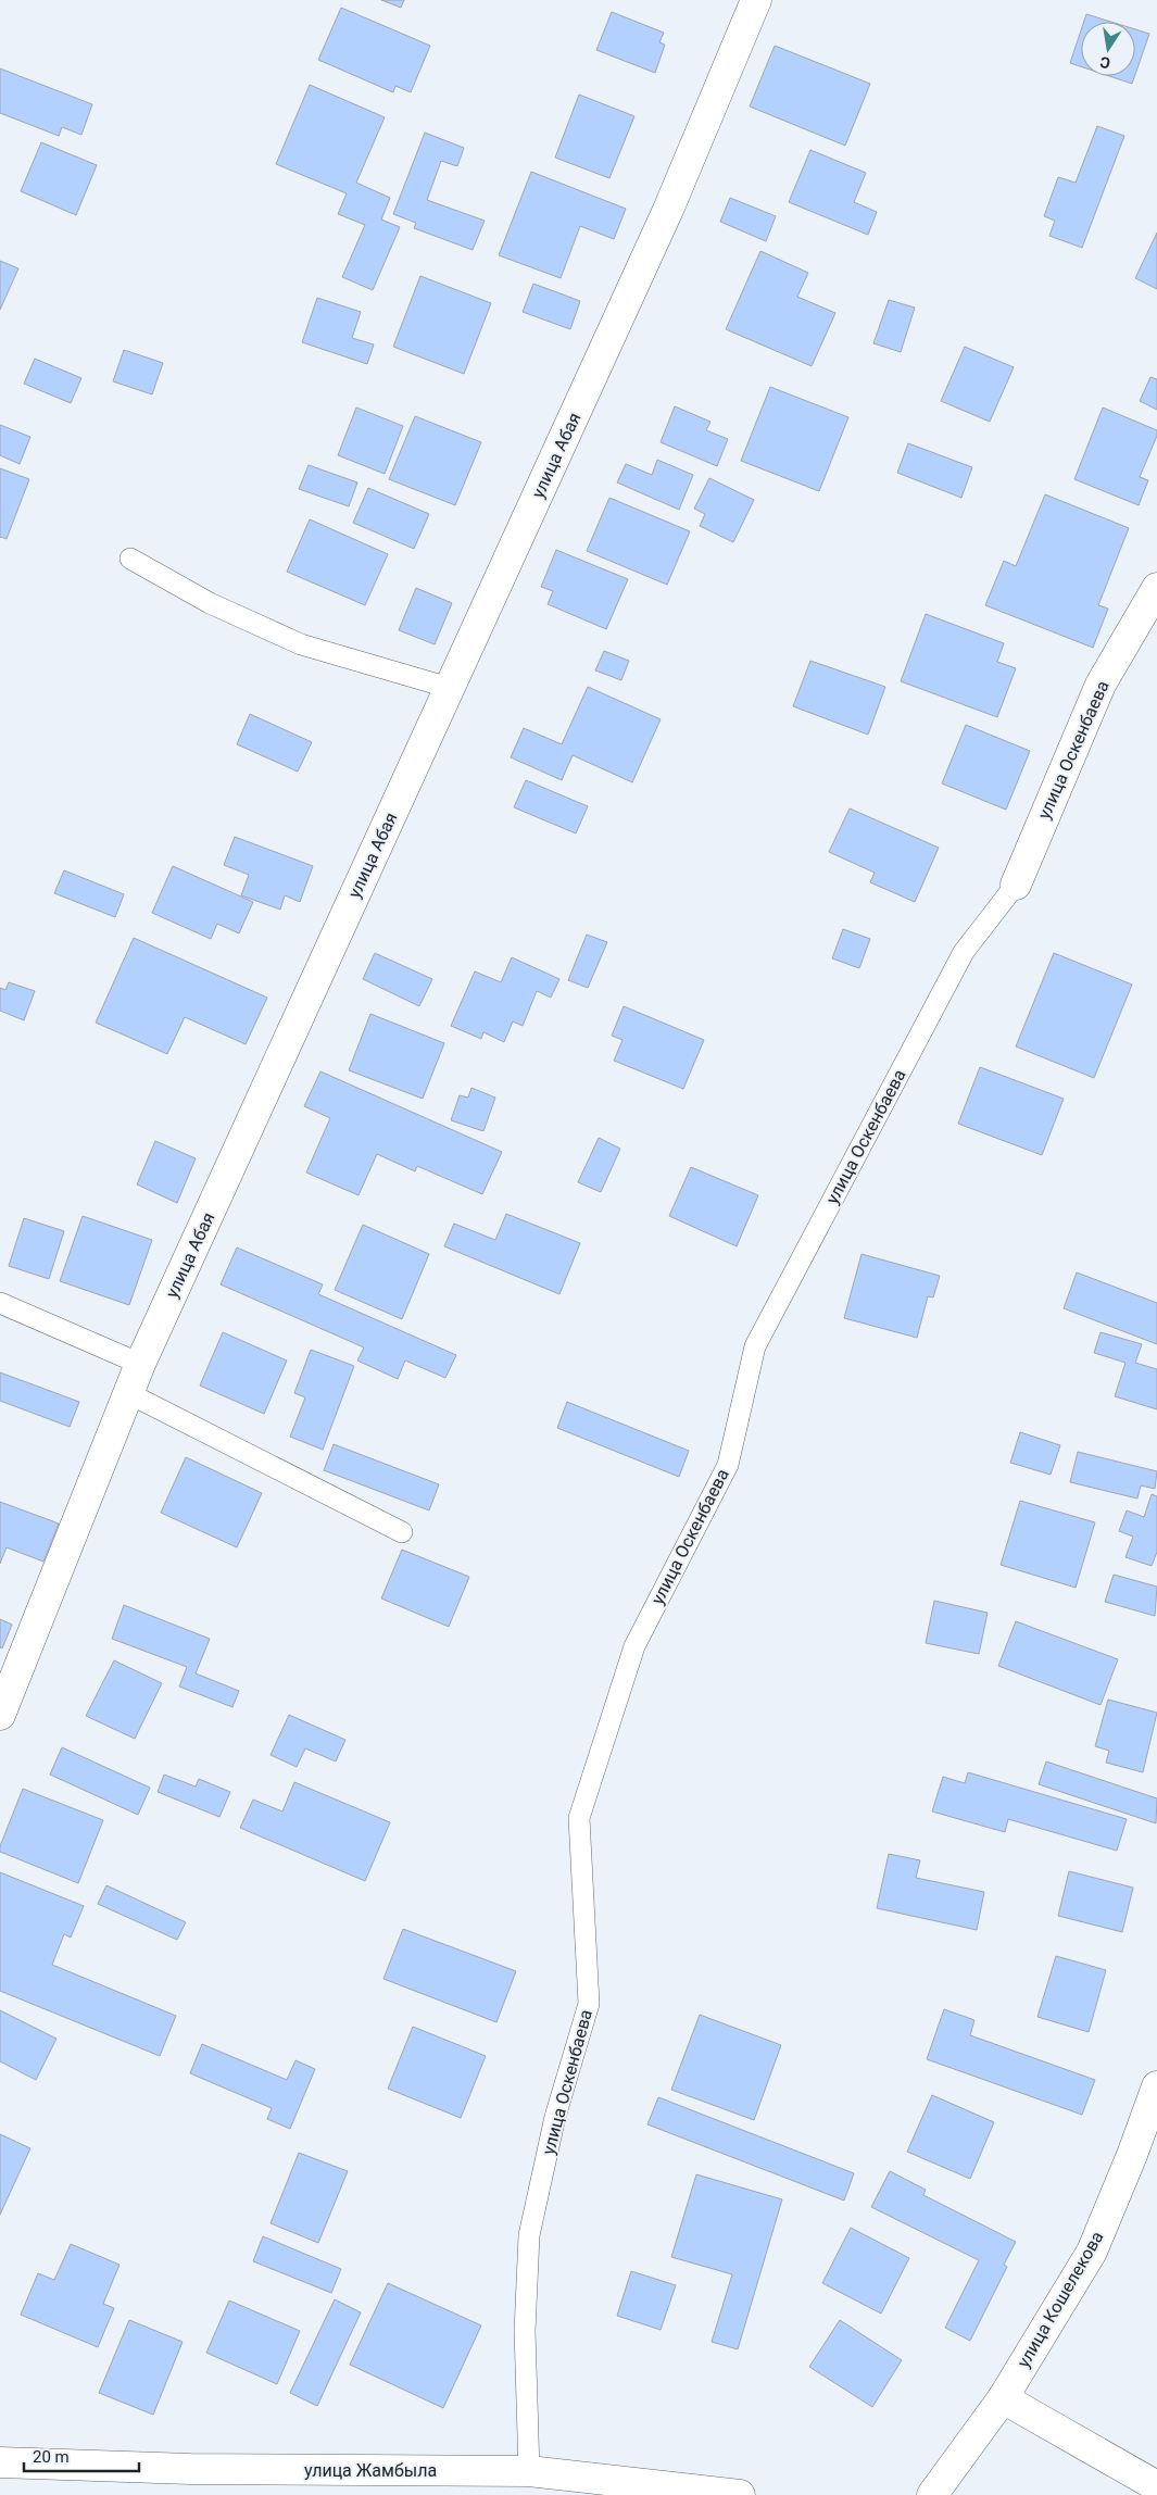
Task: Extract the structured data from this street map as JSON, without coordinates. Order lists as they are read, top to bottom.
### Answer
{
  "streets": {
    "street": [
      "улица Абая",
      "улица Оскенбаева",
      "улица Кошелекова",
      "улица Жамбыла"
    ]
  },
  "crossings": [
    ["улица Оскенбаева", "улица Жамбыла"]
  ],
  "scale_bar": "20 m",
  "north": "bottom"
}
